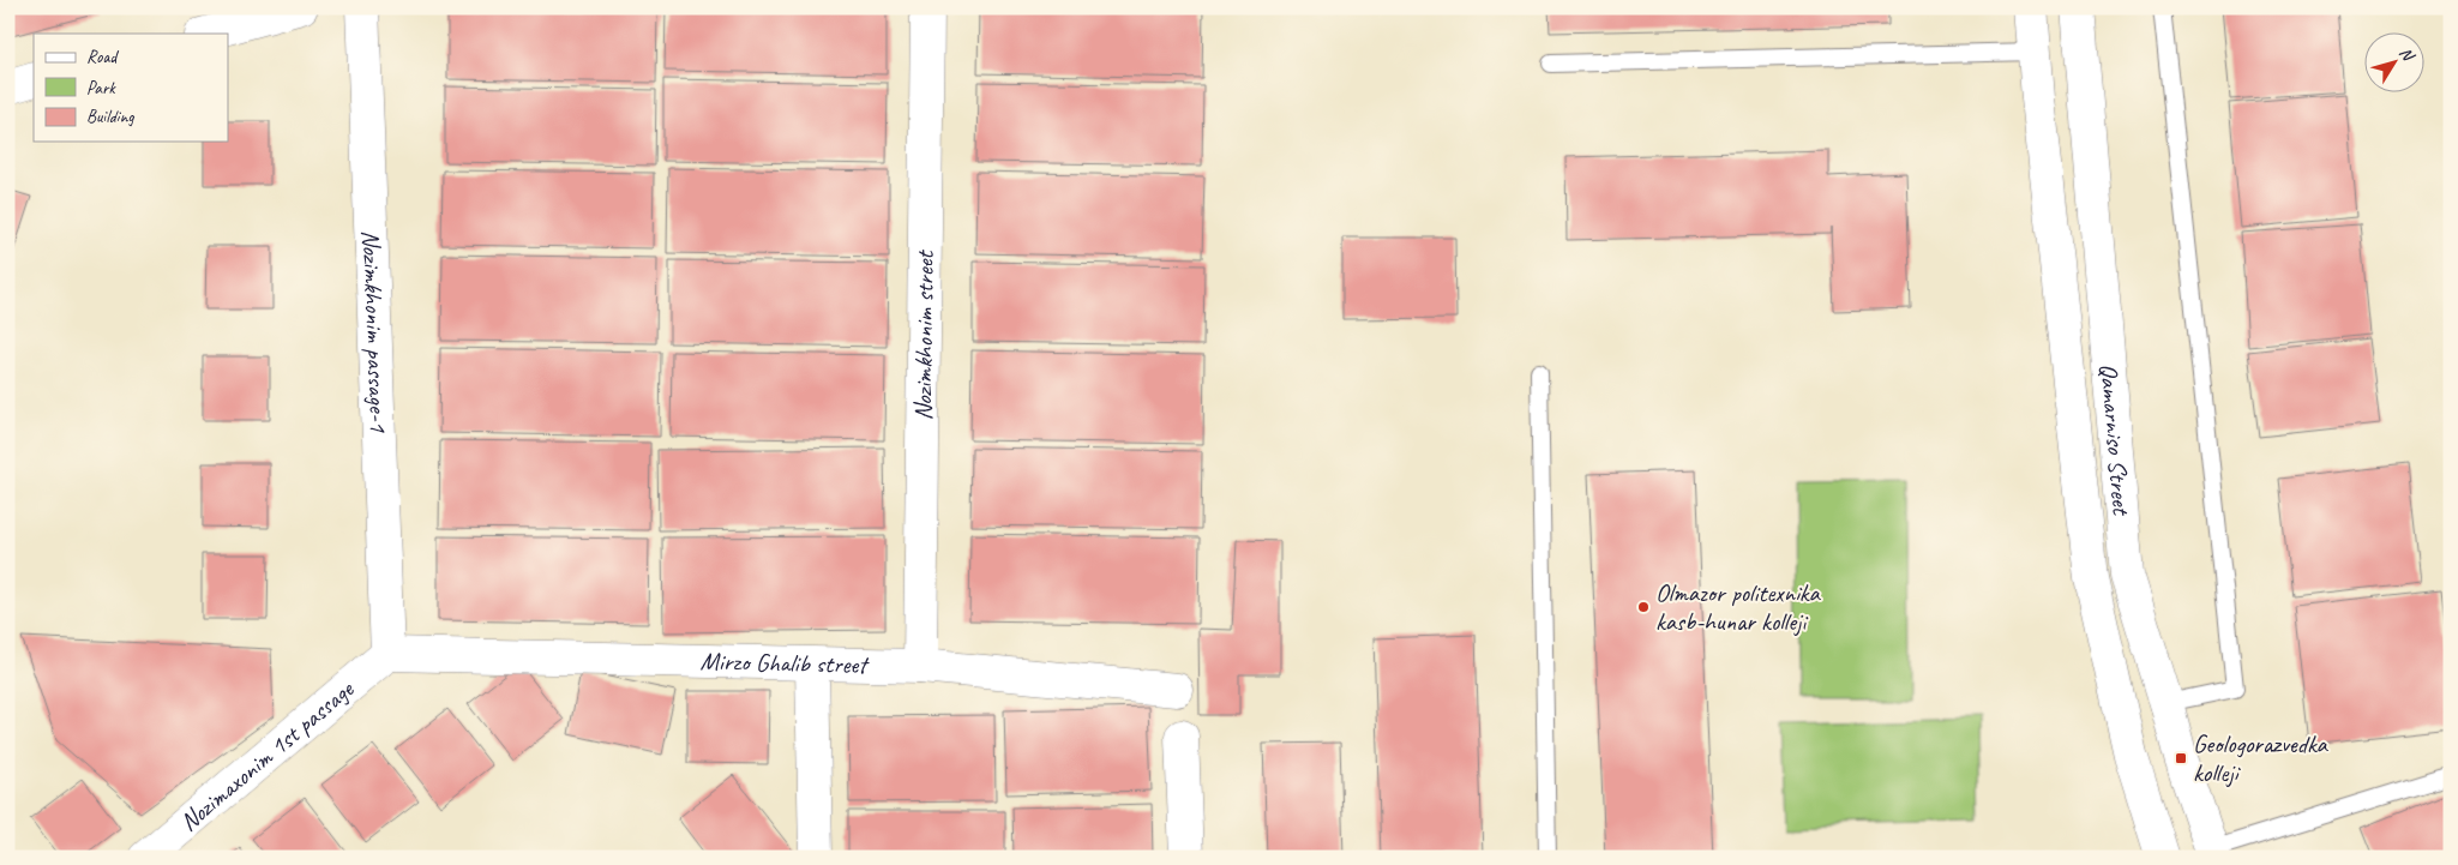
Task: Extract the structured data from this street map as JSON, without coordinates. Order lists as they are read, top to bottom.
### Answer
{
  "streets": {
    "street": [
      "Nozimkhonim passage-1",
      "Nozimkhonim street",
      "Qamarniso Street",
      "Mirzo Ghalib street",
      "Nozimaxonim 1st passage"
    ]
  },
  "crossings": [
    ["Nozimkhonim passage-1", "Mirzo Ghalib street"],
    ["Nozimkhonim passage-1", "Nozimaxonim 1st passage"],
    ["Nozimkhonim street", "Mirzo Ghalib street"],
    ["Mirzo Ghalib street", "Nozimaxonim 1st passage"]
  ],
  "places": {
    "other": ["Оlmazor politexnika kasb-hunar kolleji"],
    "transit": ["Geologorazvedka kolleji"]
  },
  "legend": ["Road", "Park", "Building"],
  "north": "top right"
}
